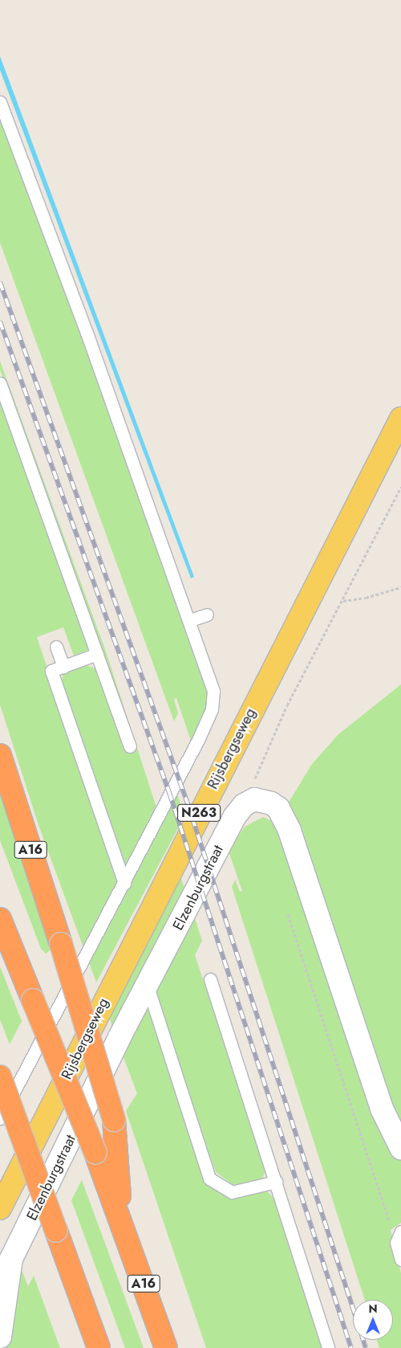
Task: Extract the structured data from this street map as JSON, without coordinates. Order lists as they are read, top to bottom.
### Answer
{
  "streets": {
    "highway": ["A16"],
    "main road": ["Rijsbergseweg", "N263"],
    "street": ["Elzenburgstraat"]
  },
  "north": "top"
}
